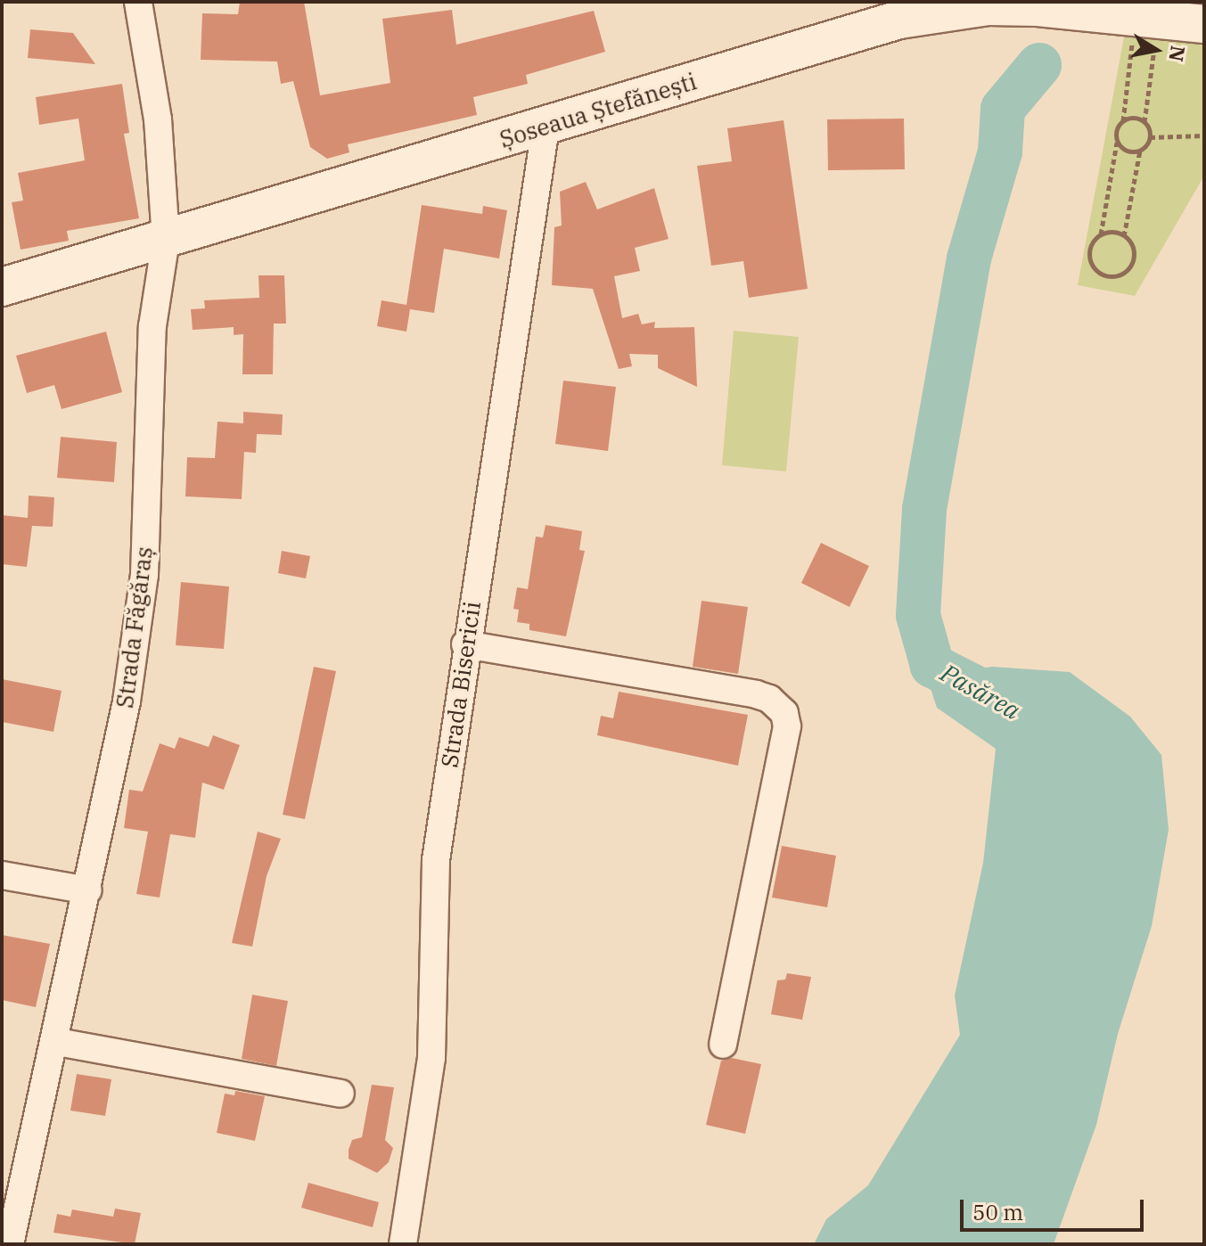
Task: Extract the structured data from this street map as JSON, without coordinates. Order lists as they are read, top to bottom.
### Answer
{
  "streets": {
    "main road": ["Șoseaua Ștefănești"],
    "street": ["Strada Făgăraș", "Strada Bisericii"]
  },
  "crossings": [
    ["Șoseaua Ștefănești", "Strada Făgăraș"],
    ["Șoseaua Ștefănești", "Strada Bisericii"]
  ],
  "water": ["Pasărea"],
  "scale_bar": "50 m",
  "north": "right"
}
